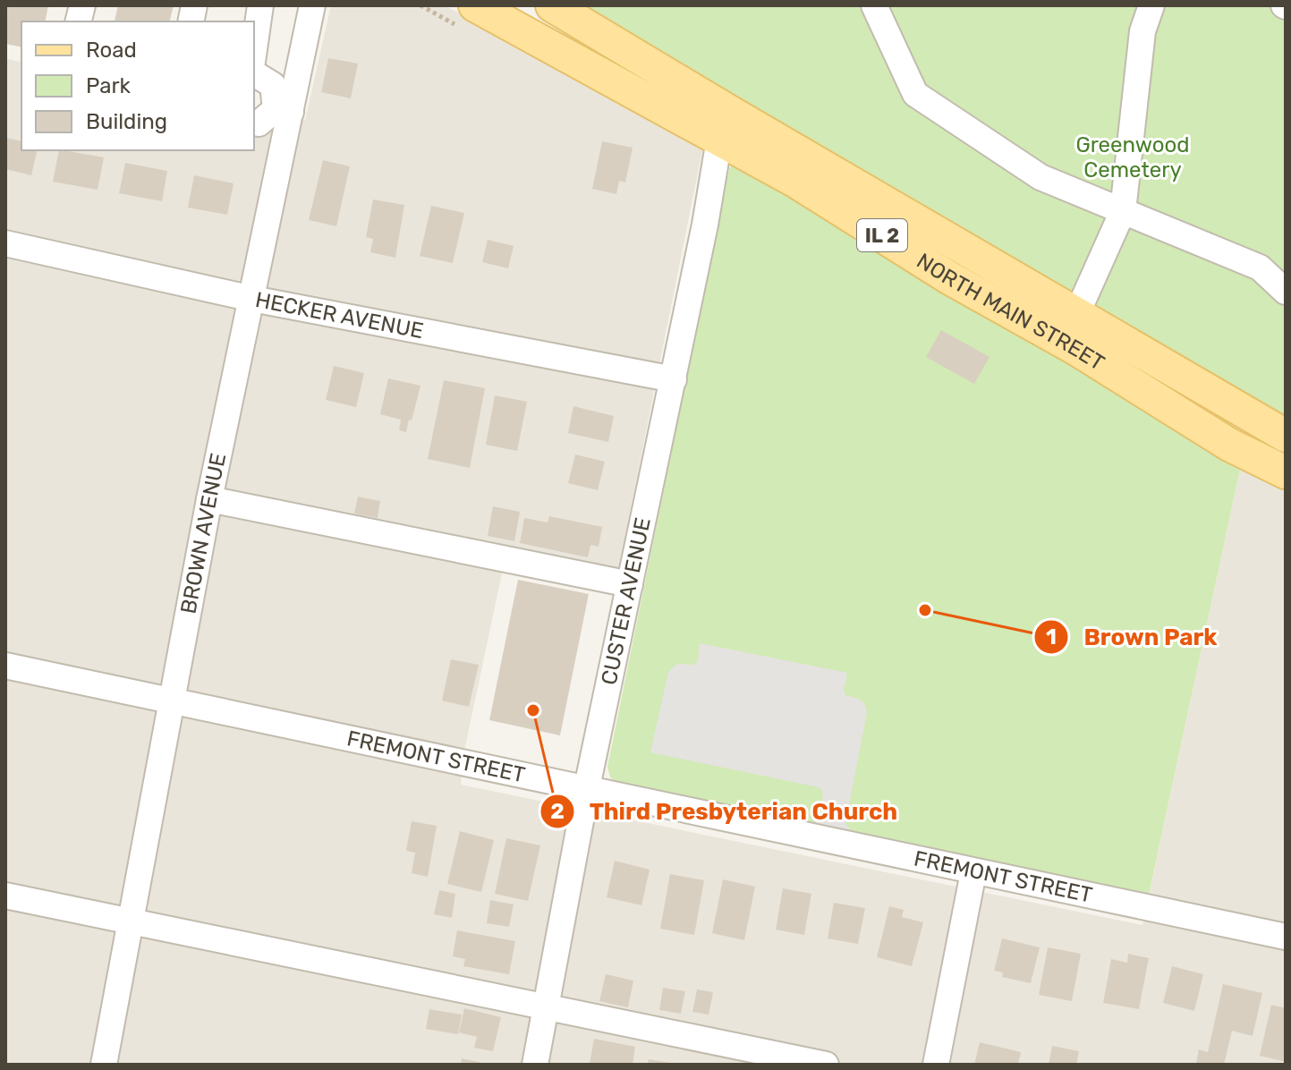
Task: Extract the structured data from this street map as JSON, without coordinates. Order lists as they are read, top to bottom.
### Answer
{
  "streets": {
    "main road": ["IL 2", "NORTH MAIN STREET"],
    "street": [
      "HECKER AVENUE",
      "BROWN AVENUE",
      "CUSTER AVENUE",
      "FREMONT STREET"
    ]
  },
  "crossings": [
    ["NORTH MAIN STREET", "CUSTER AVENUE"],
    ["HECKER AVENUE", "BROWN AVENUE"],
    ["HECKER AVENUE", "CUSTER AVENUE"],
    ["BROWN AVENUE", "FREMONT STREET"],
    ["CUSTER AVENUE", "FREMONT STREET"]
  ],
  "parks": ["Greenwood Cemetery"],
  "places": ["Brown Park", "Third Presbyterian Church"],
  "legend": ["Road", "Park", "Building"]
}
